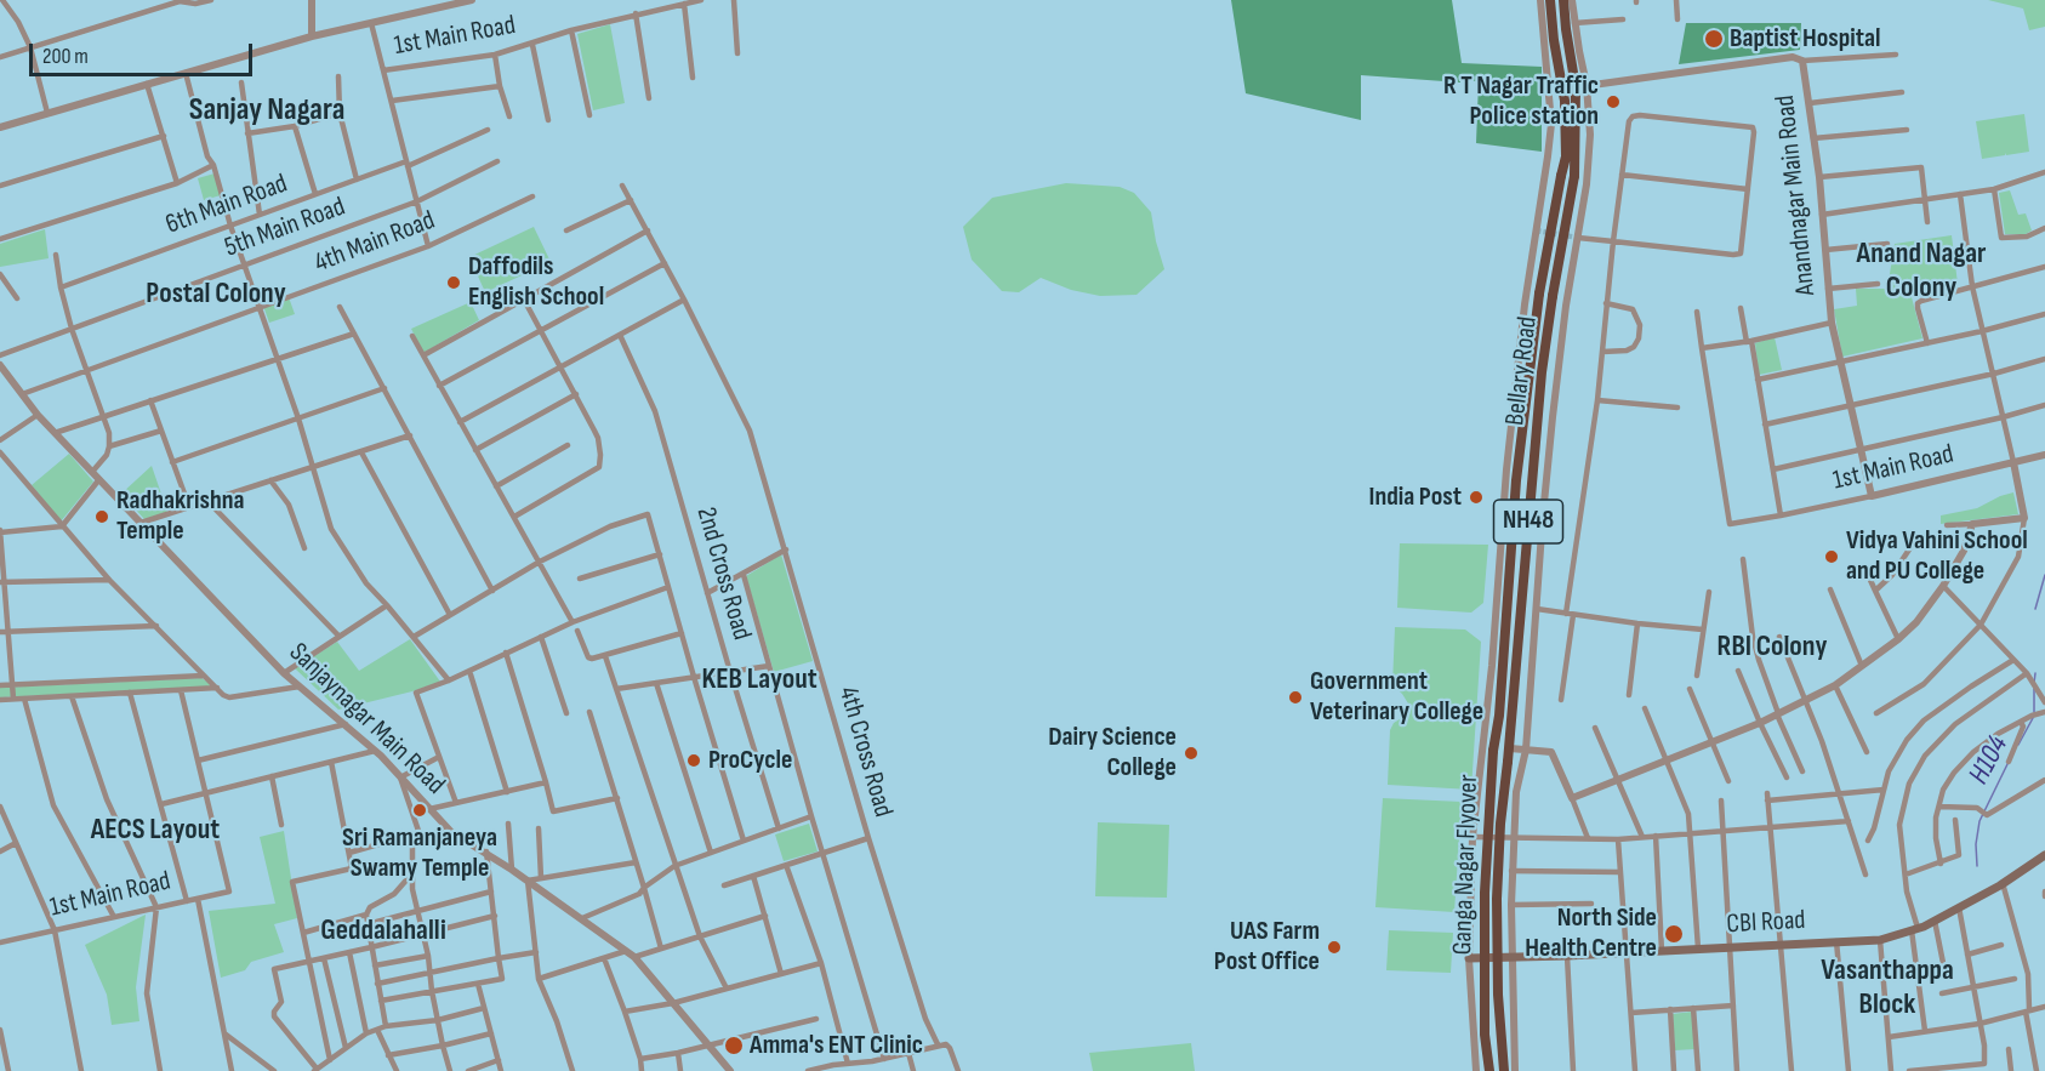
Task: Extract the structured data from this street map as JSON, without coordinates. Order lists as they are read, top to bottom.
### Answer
{
  "streets": {
    "highway": ["Bellary Road", "NH48", "Ganga Nagar Flyover"],
    "main road": ["CBI Road"],
    "street": [
      "1st Main Road",
      "Anandnagar Main Road",
      "6th Main Road",
      "5th Main Road",
      "4th Main Road",
      "2nd Cross Road",
      "Sanjaynagar Main Road",
      "4th Cross Road"
    ]
  },
  "crossings": [
    ["1st Main Road", "Anandnagar Main Road"],
    ["Anandnagar Main Road", "Bellary Road"],
    ["4th Main Road", "Sanjaynagar Main Road"],
    ["Bellary Road", "Ganga Nagar Flyover"]
  ],
  "districts": [
    "Sanjay Nagara",
    "Anand Nagar Colony",
    "Postal Colony",
    "RBI Colony",
    "KEB Layout",
    "AECS Layout",
    "Geddalahalli",
    "Vasanthappa Block"
  ],
  "water": ["H104"],
  "places": [
    "Baptist Hospital",
    "R T Nagar Traffic Police station",
    "Daffodils English School",
    "India Post",
    "Radhakrishna Temple",
    "Vidya Vahini School and PU College",
    "Government Veterinary College",
    "Dairy Science College",
    "ProCycle",
    "Sri Ramanjaneya Swamy Temple",
    "North Side Health Centre",
    "UAS Farm Post Office",
    "Amma's ENT Clinic"
  ],
  "scale_bar": "200 m"
}
